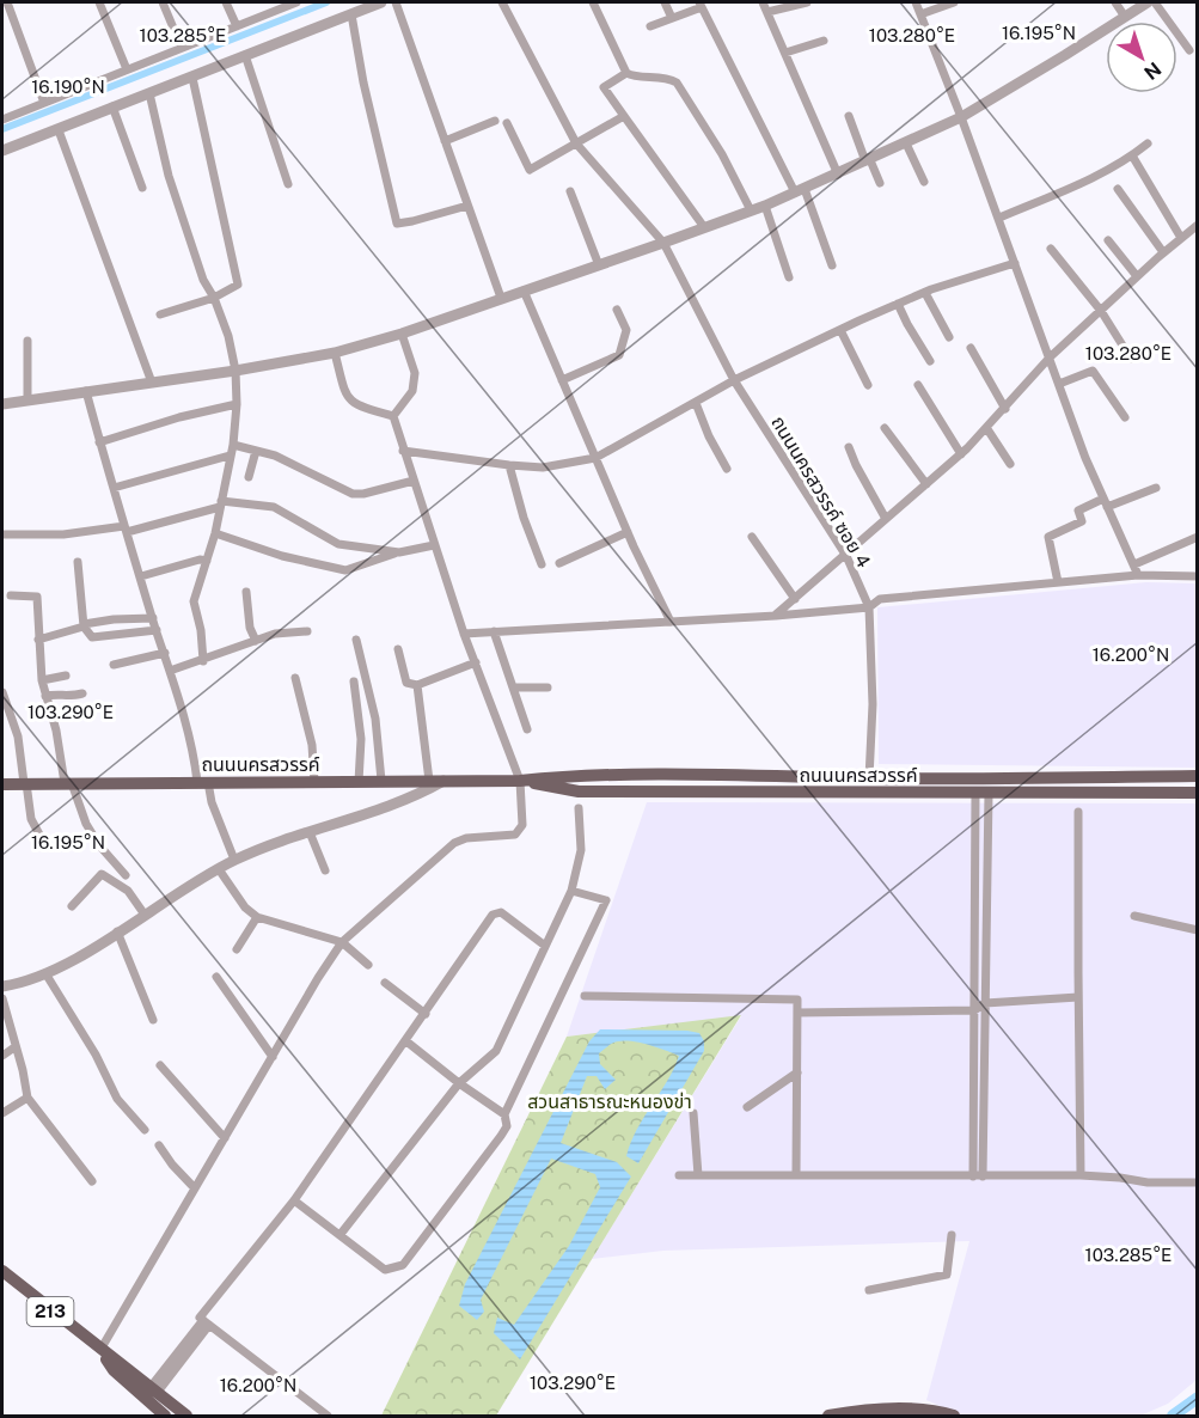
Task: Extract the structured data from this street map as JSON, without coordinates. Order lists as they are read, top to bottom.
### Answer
{
  "streets": {
    "main road": ["ถนนนครสวรรค์", "213"],
    "street": ["ถนนนครสวรรค์ ซอย 4"]
  },
  "crossings": [
    ["ถนนนครสวรรค์ ซอย 4", "ถนนนครสวรรค์"]
  ],
  "parks": ["สวนสาธารณะหนองข่า"],
  "north": "bottom right",
  "coordinates": [
    "16.195°N",
    "103.285°E",
    "103.280°E",
    "16.190°N",
    "16.200°N",
    "103.290°E"
  ]
}
